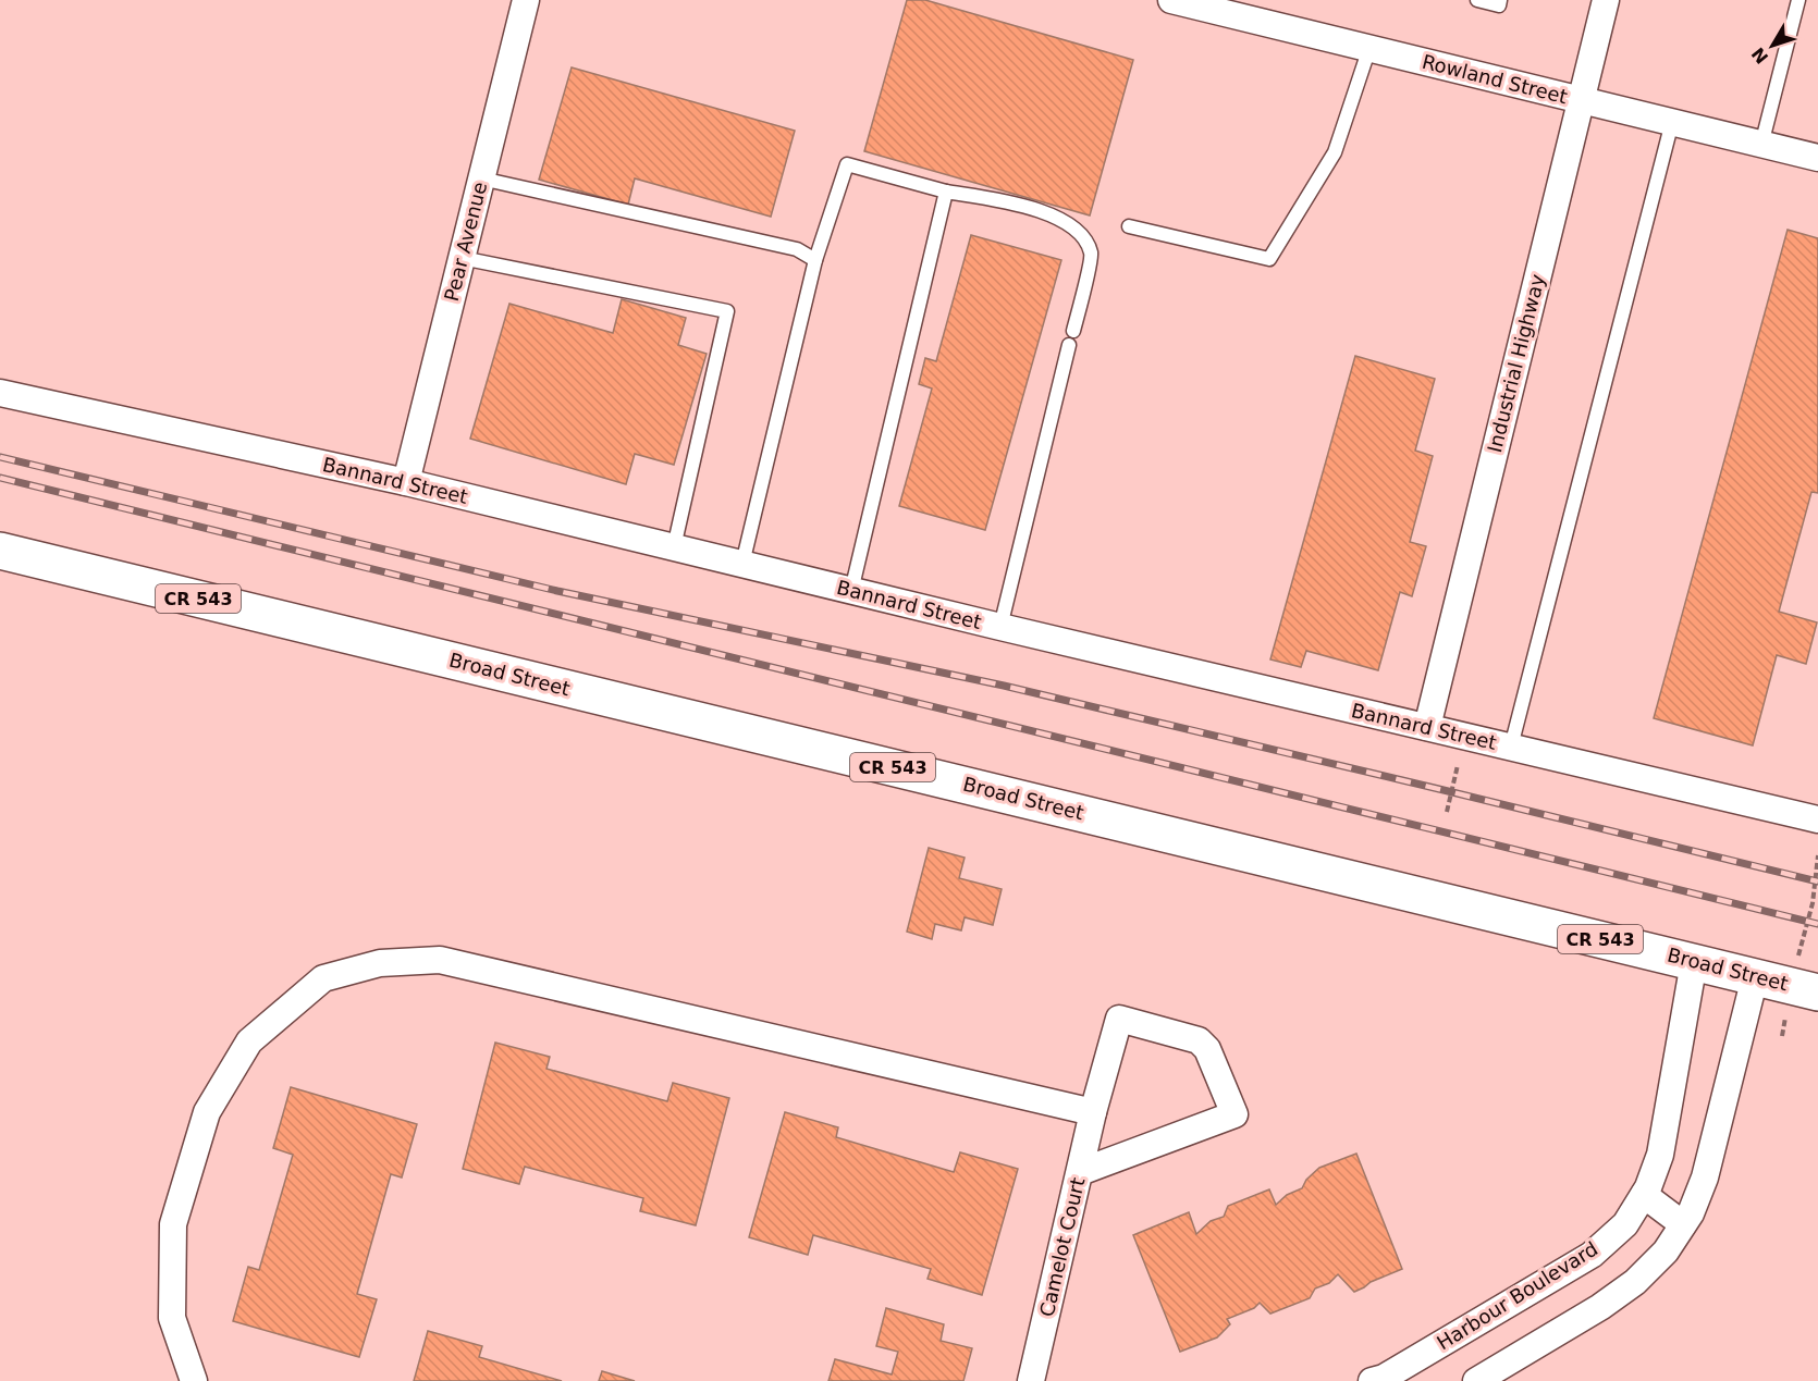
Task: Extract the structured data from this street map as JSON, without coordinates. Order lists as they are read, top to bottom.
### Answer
{
  "streets": {
    "main road": ["CR 543", "Broad Street"],
    "street": [
      "Rowland Street",
      "Pear Avenue",
      "Industrial Highway",
      "Bannard Street",
      "Camelot Court",
      "Harbour Boulevard"
    ]
  },
  "crossings": [
    ["Rowland Street", "Industrial Highway"],
    ["Pear Avenue", "Bannard Street"],
    ["Industrial Highway", "Bannard Street"],
    ["Broad Street", "Harbour Boulevard"]
  ],
  "north": "bottom left"
}
